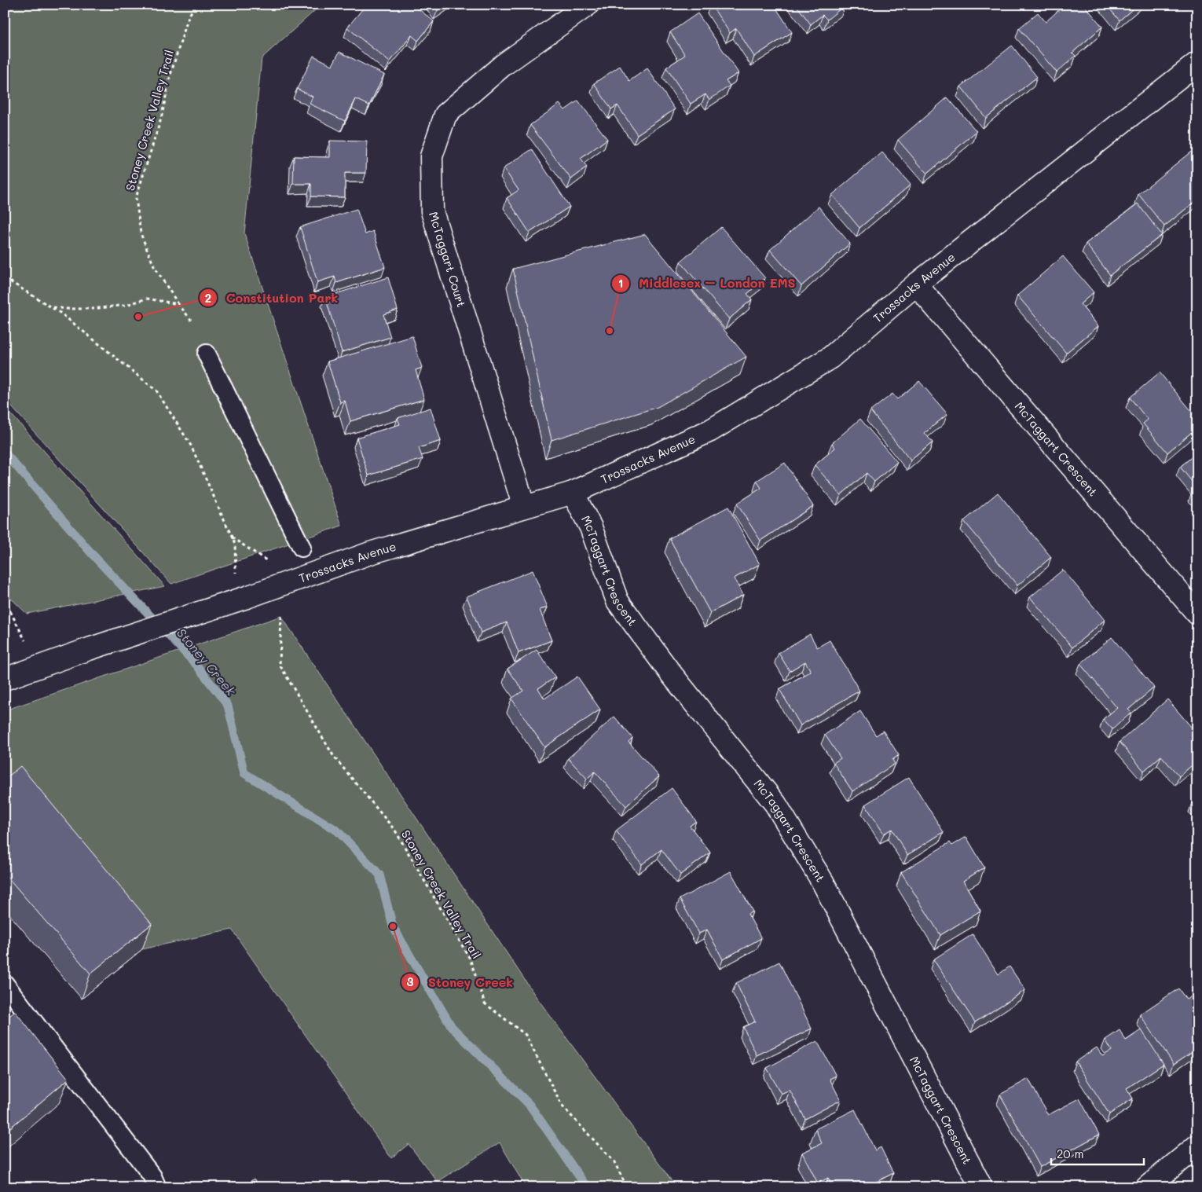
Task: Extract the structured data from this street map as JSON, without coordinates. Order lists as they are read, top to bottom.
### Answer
{
  "streets": {
    "street": ["McTaggart Court", "Trossacks Avenue", "McTaggart Crescent"],
    "path": ["Stoney Creek Valley Trail"]
  },
  "crossings": [
    ["McTaggart Court", "Trossacks Avenue"],
    ["Trossacks Avenue", "McTaggart Crescent"]
  ],
  "water": ["Stoney Creek"],
  "places": ["Constitution Park", "Middlesex – London EMS", "Stoney Creek"],
  "scale_bar": "20 m"
}
